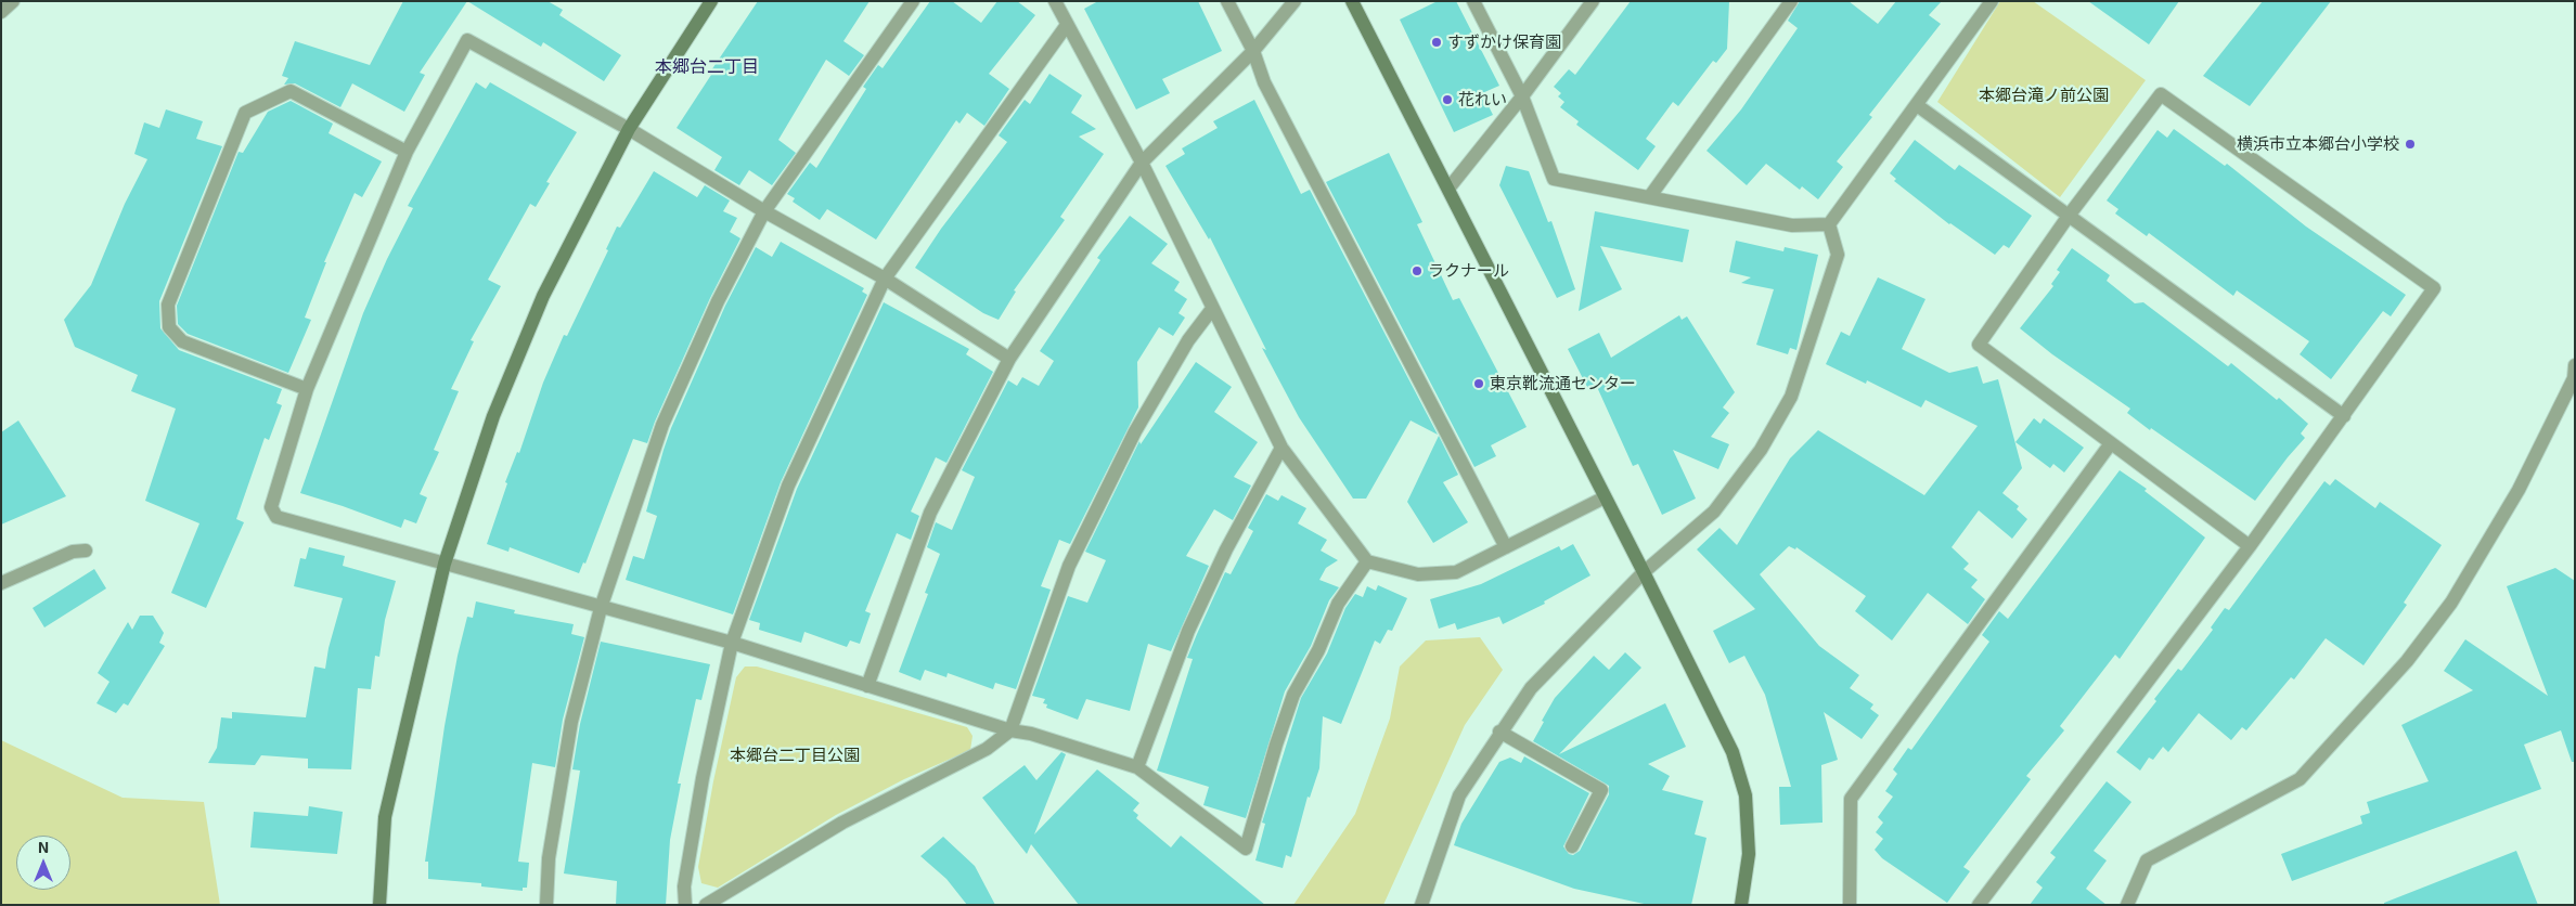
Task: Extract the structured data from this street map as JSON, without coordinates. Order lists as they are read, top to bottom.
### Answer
{
  "districts": ["本郷台二丁目"],
  "parks": ["本郷台滝ノ前公園", "本郷台二丁目公園"],
  "places": [
    "すずかけ保育園",
    "花れい",
    "横浜市立本郷台小学校",
    "ラクナール",
    "東京靴流通センター"
  ],
  "north": "top"
}
